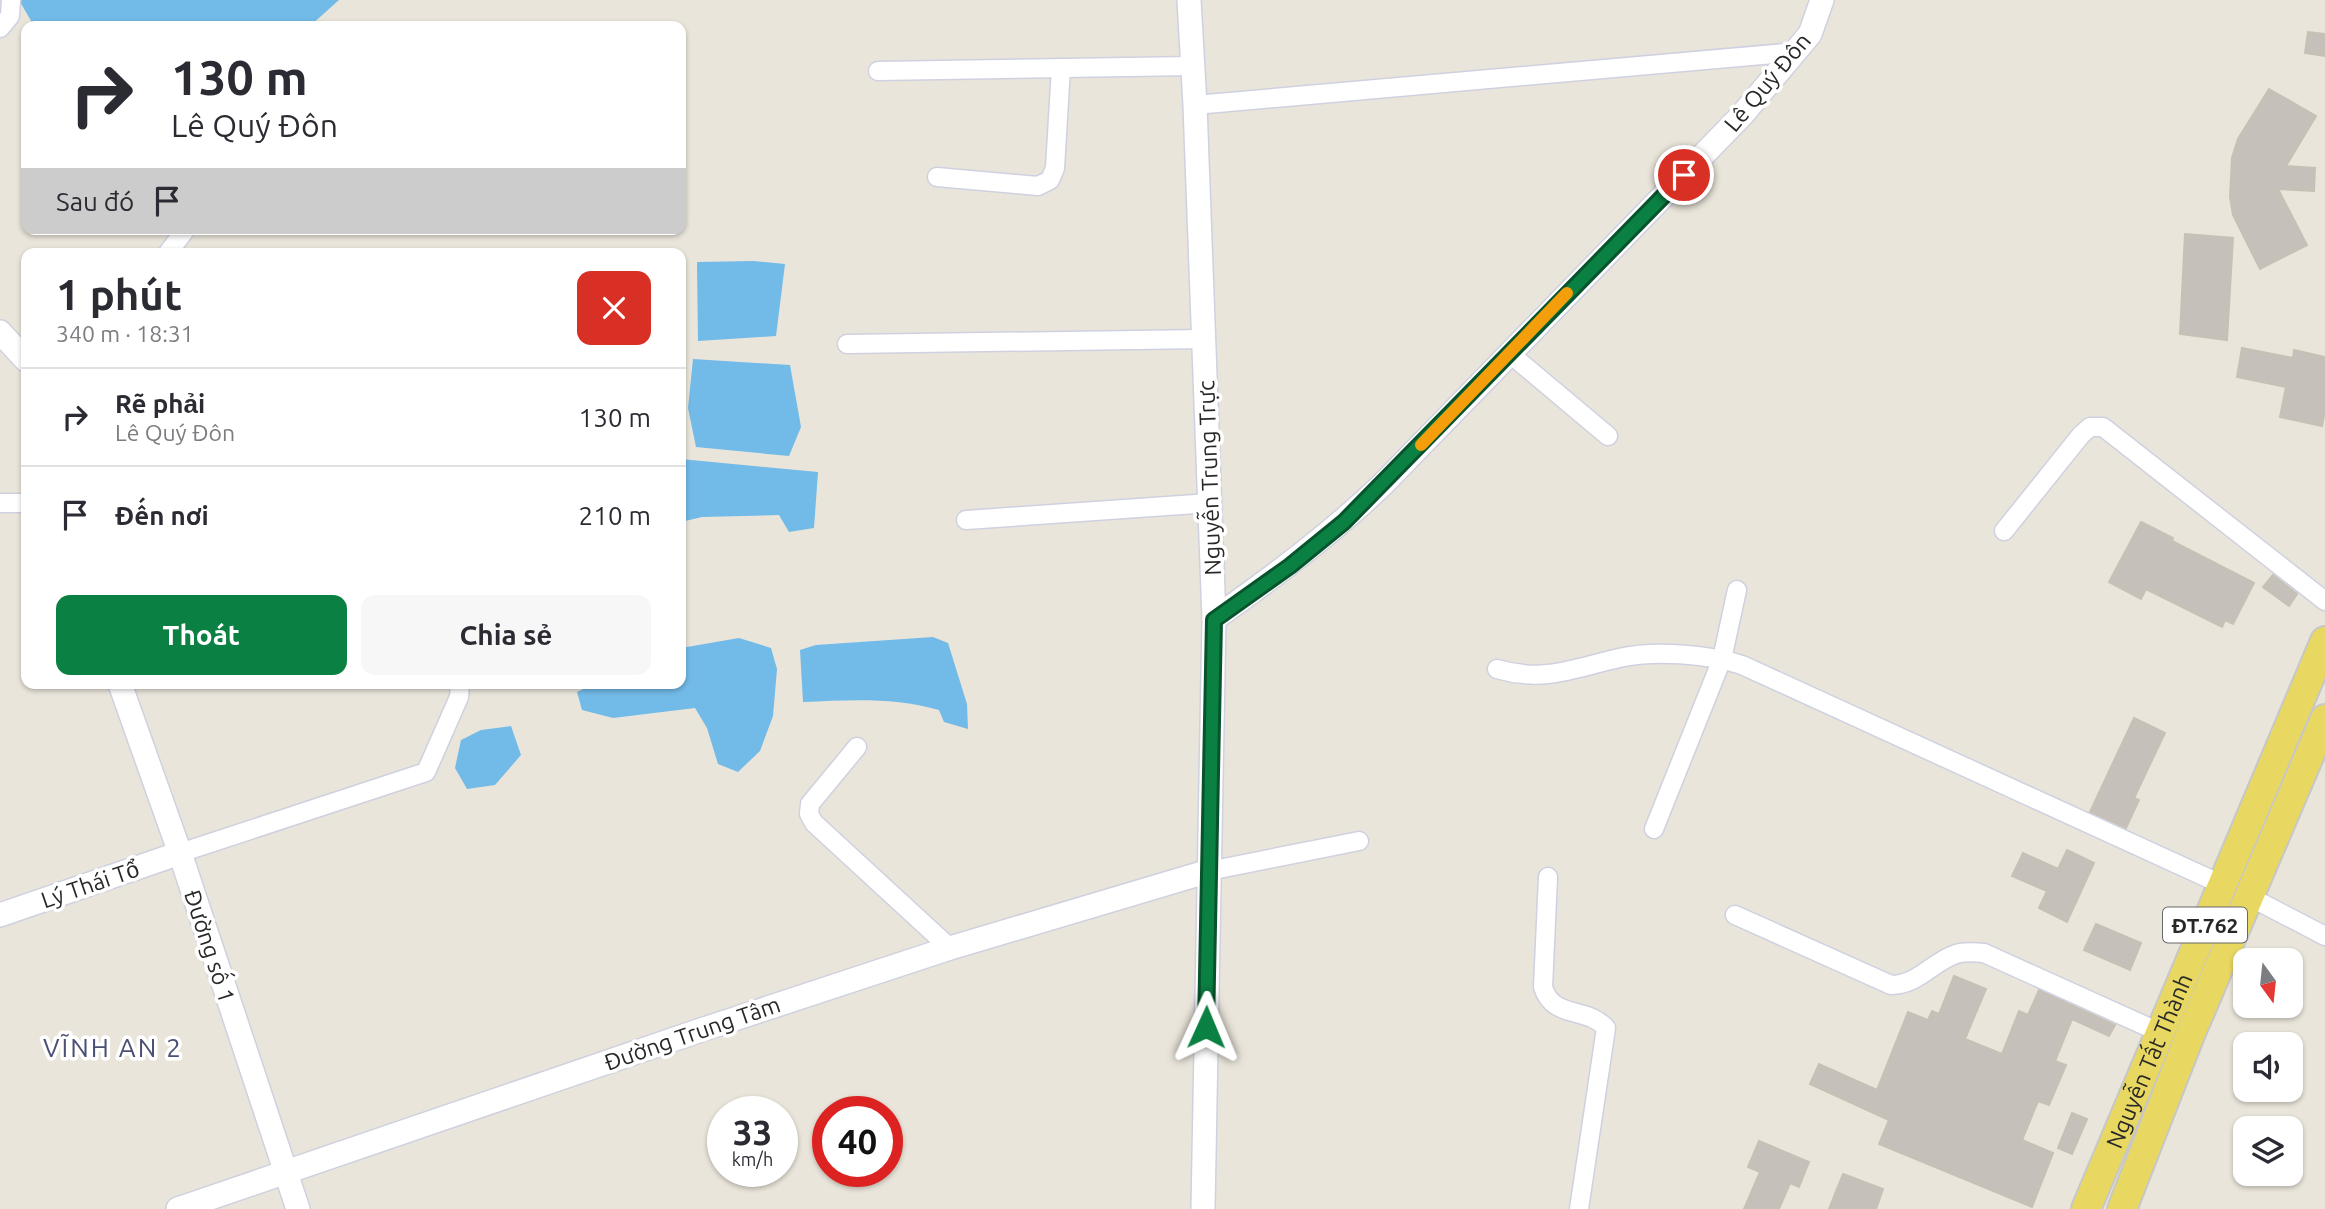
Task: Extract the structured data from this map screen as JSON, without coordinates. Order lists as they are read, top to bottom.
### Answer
{
  "streets": {
    "main road": ["ĐT.762", "Nguyễn Tất Thành"],
    "street": [
      "Lê Quý Đôn",
      "Nguyễn Trung Trực",
      "Lý Thái Tổ",
      "Đường số 1",
      "Đường Trung Tâm"
    ]
  },
  "crossings": [
    ["Lê Quý Đôn", "Nguyễn Trung Trực"],
    ["Nguyễn Trung Trực", "Đường Trung Tâm"],
    ["Lý Thái Tổ", "Đường số 1"],
    ["Đường số 1", "Đường Trung Tâm"]
  ],
  "districts": ["VĨNH AN 2"],
  "north": "bottom",
  "page": {
    "turn": ["130 m", "Lê Quý Đôn"],
    "then": "Sau đó",
    "heading": ["1 phút", "340 m · 18:31"],
    "list": [
      {
        "name": "Rẽ phải",
        "note": "Lê Quý Đôn",
        "value": "130 m"
      },
      {
        "name": "Đến nơi",
        "value": "210 m"
      }
    ],
    "buttons": ["Thoát", "Chia sẻ"],
    "speed": "33 km/h",
    "limit": "40"
  }
}
